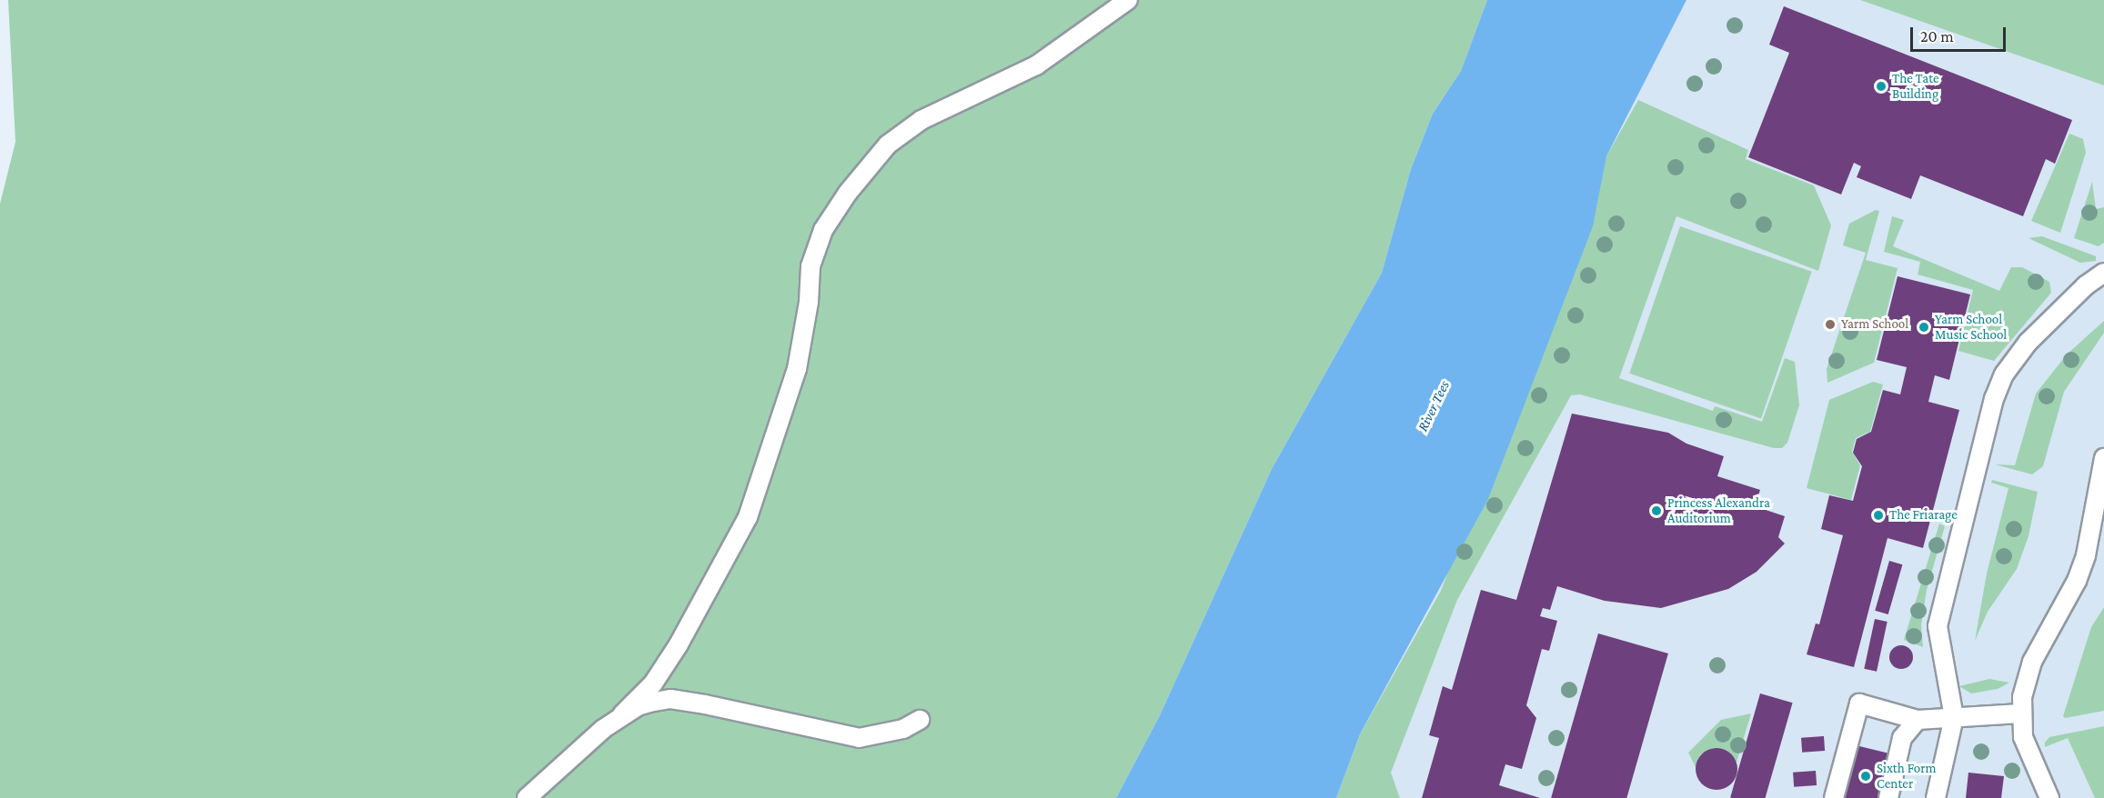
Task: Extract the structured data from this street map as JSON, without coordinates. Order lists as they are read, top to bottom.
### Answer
{
  "water": ["River Tees"],
  "places": [
    "The Tate Building",
    "Yarm School",
    "Yarm School Music School",
    "Princess Alexandra Auditorium",
    "The Friarage",
    "Sixth Form Center"
  ],
  "scale_bar": "20 m"
}
